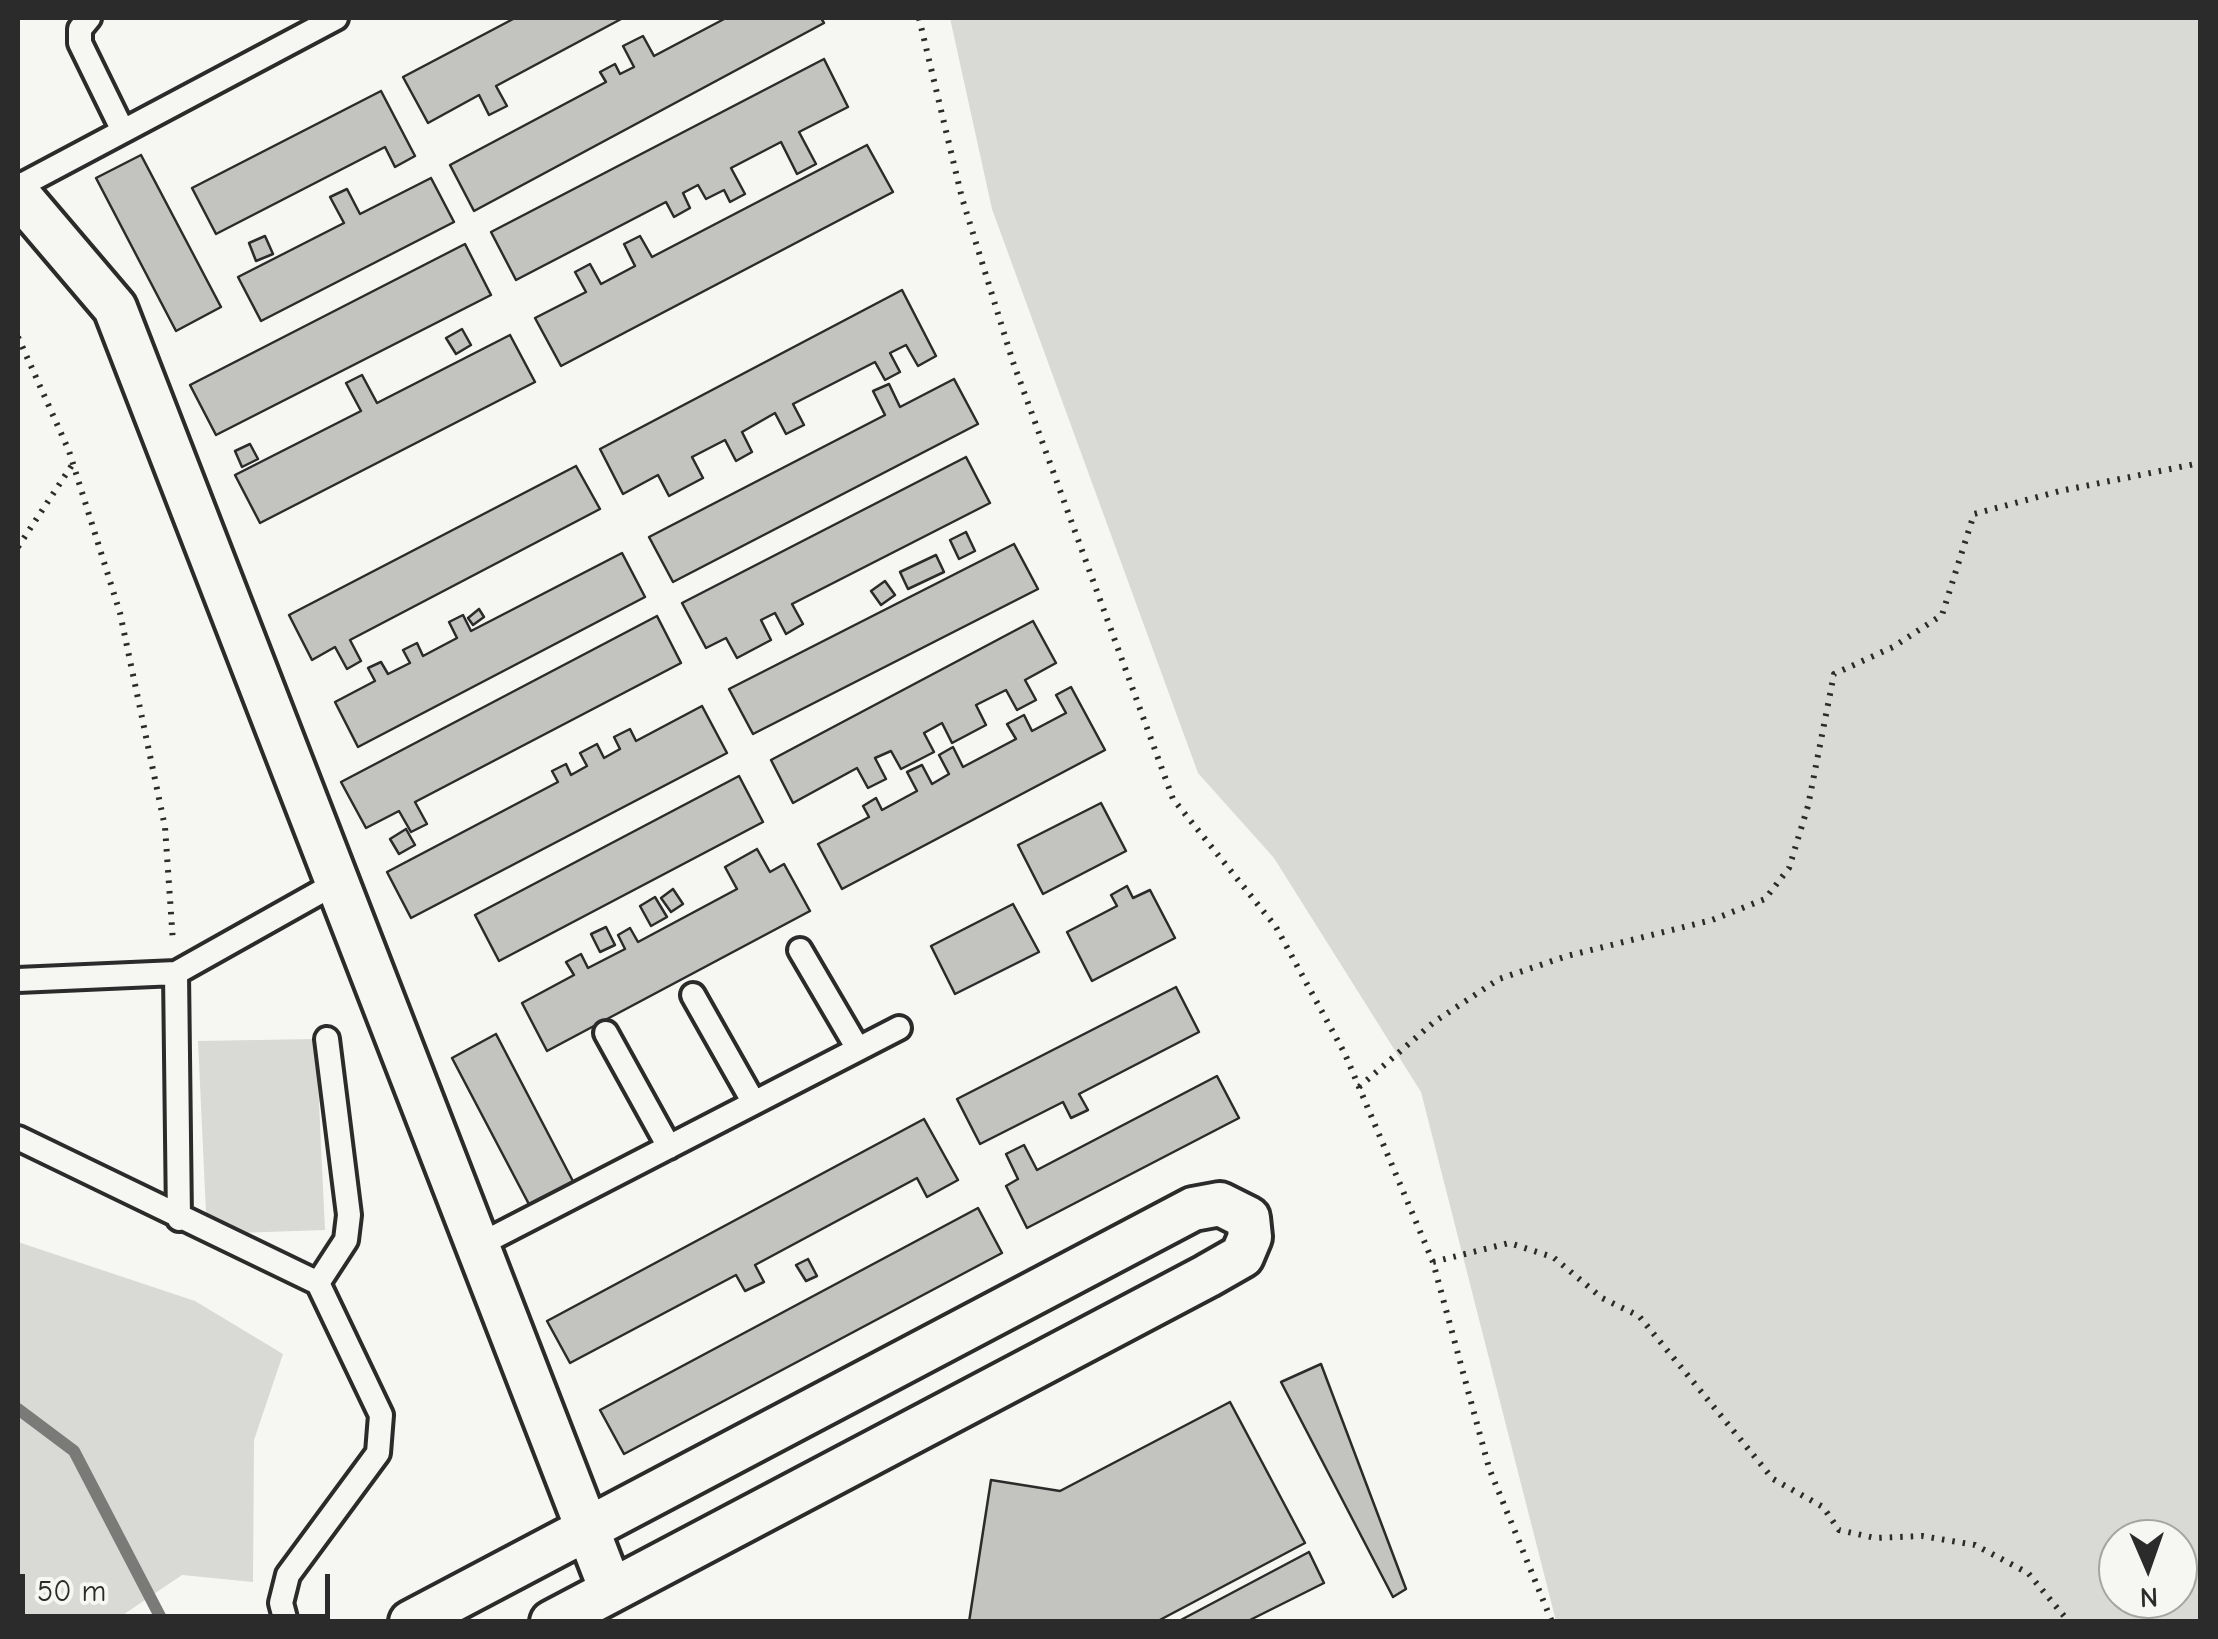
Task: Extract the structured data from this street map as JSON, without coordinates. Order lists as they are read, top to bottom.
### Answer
{
  "scale_bar": "50 m",
  "north": "bottom"
}
